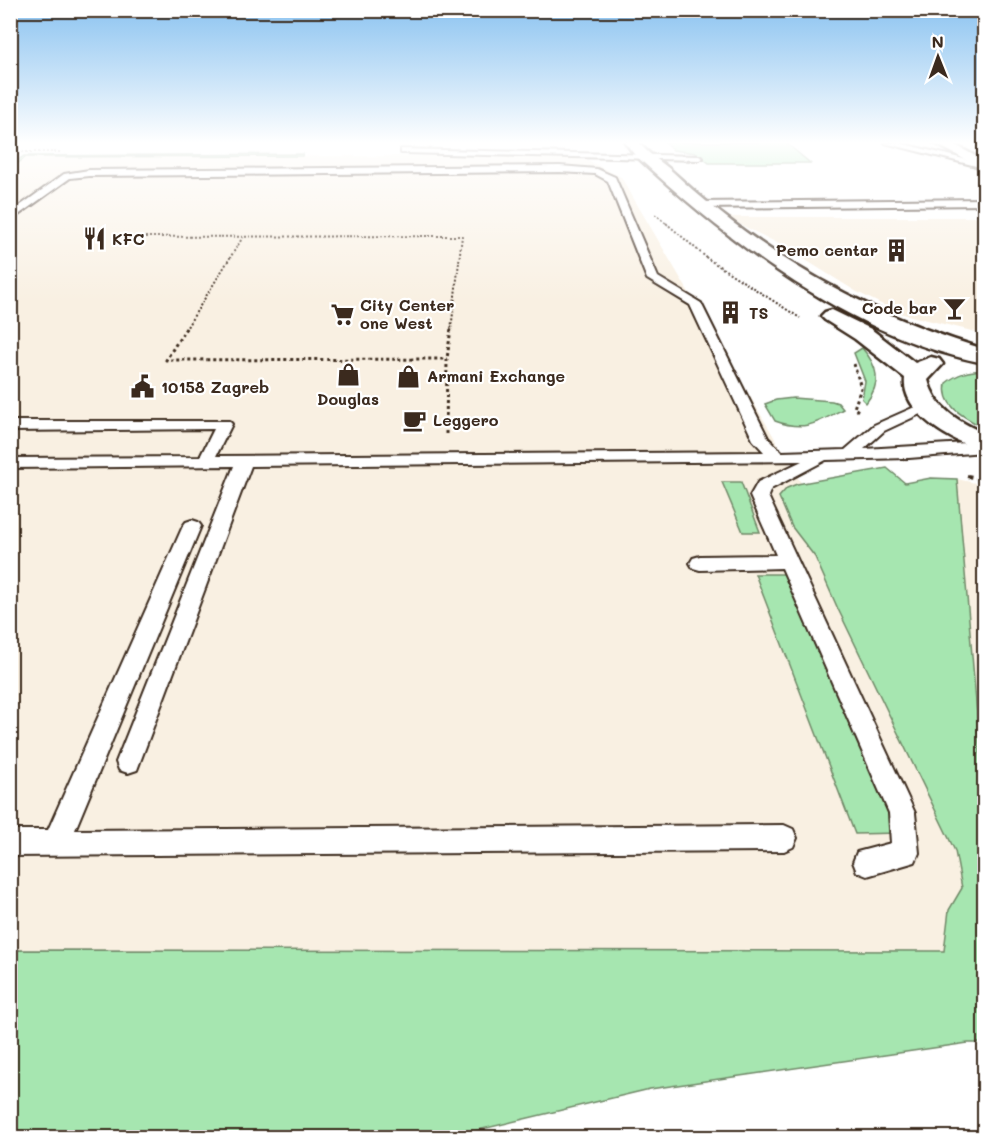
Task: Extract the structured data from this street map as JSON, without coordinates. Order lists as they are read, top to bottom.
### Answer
{
  "places": {
    "restaurant": ["KFC"],
    "building": ["Pemo centar", "TS"],
    "bar": ["Code bar"],
    "supermarket": ["City Center one West"],
    "shop": ["Douglas", "Armani Exchange"],
    "public building": ["10158 Zagreb"],
    "cafe": ["Leggero"]
  },
  "north": "top"
}
